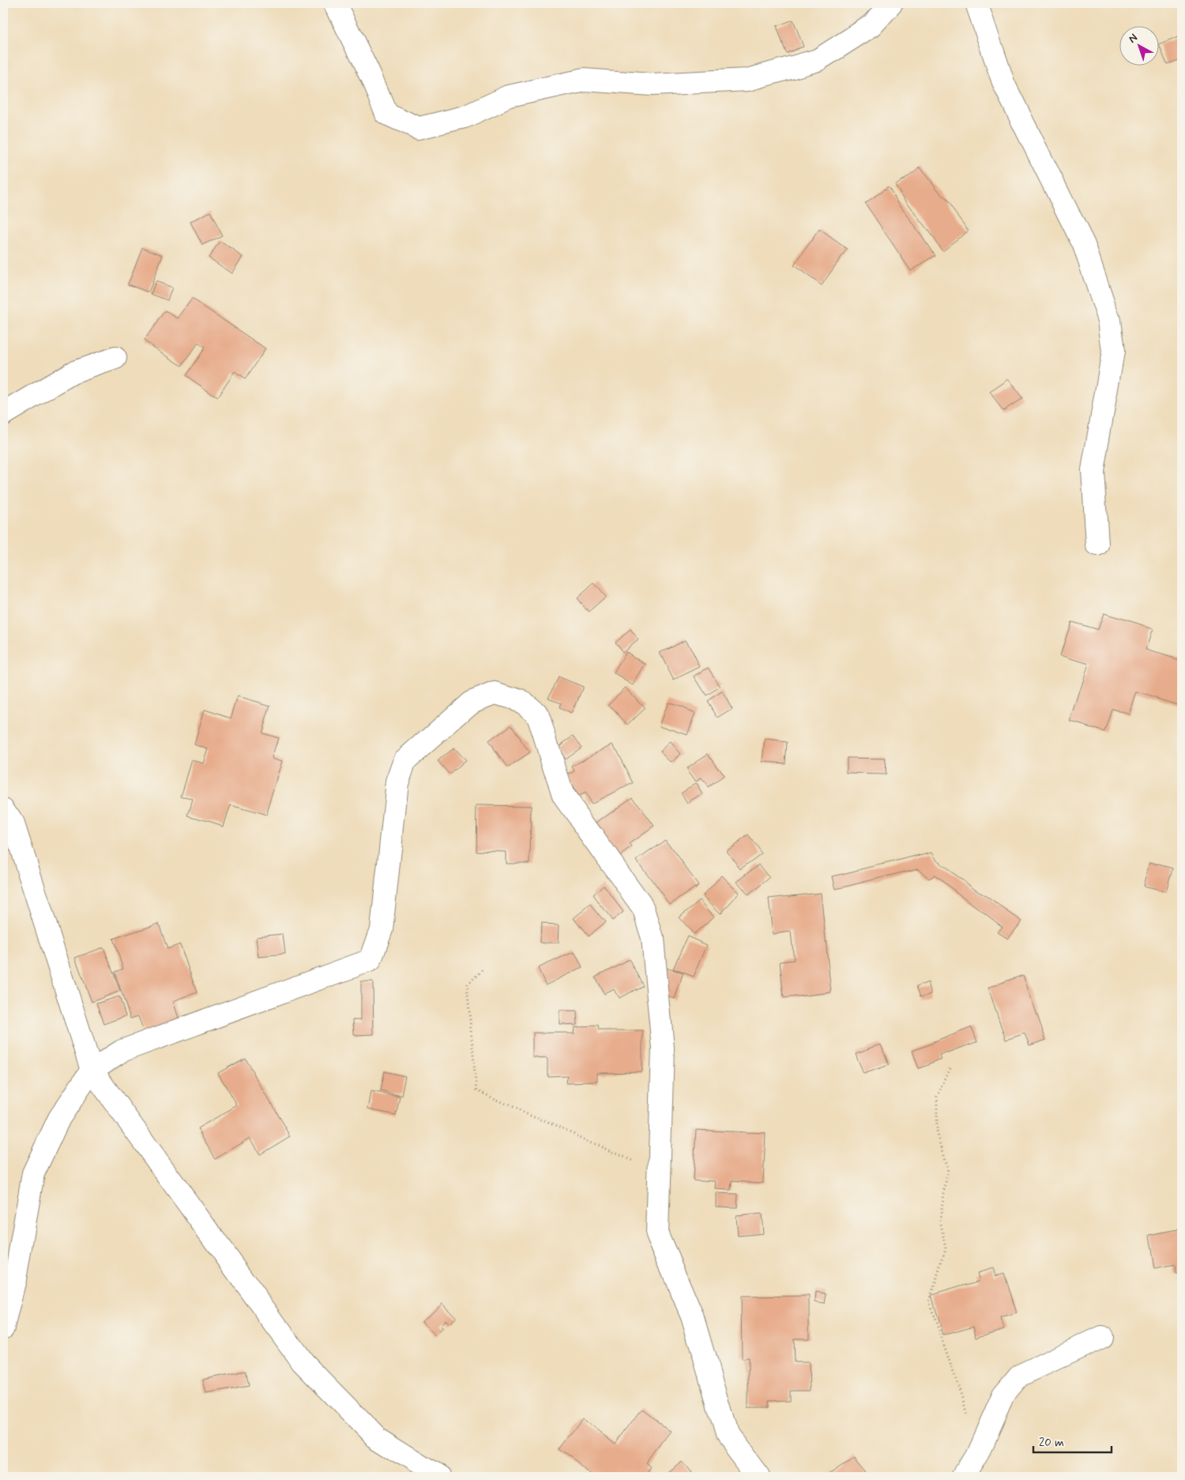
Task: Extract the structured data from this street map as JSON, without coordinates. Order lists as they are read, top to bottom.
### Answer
{
  "scale_bar": "20 m",
  "north": "top left"
}
